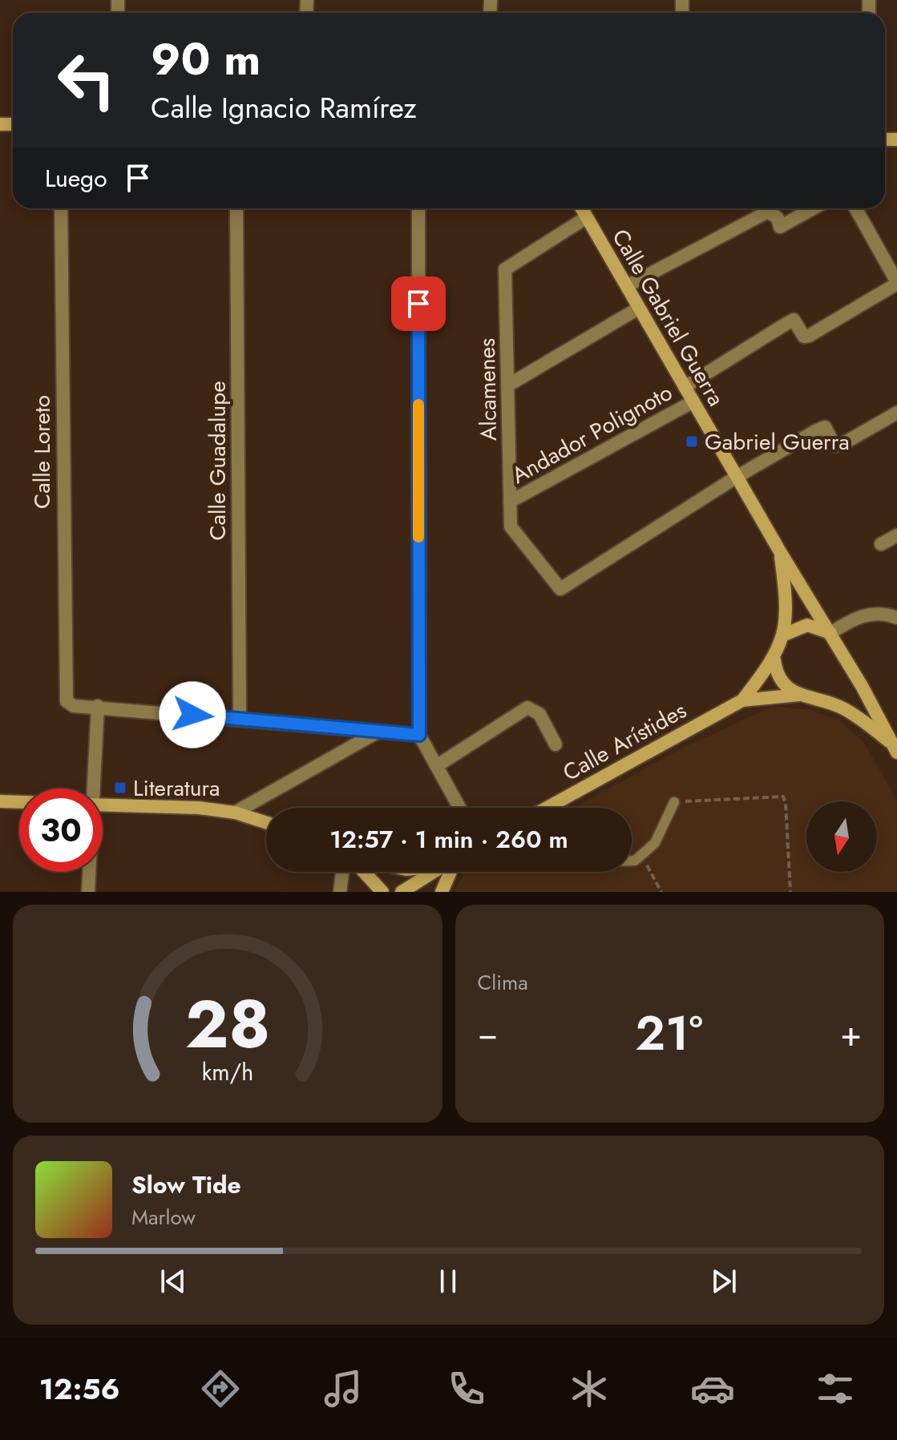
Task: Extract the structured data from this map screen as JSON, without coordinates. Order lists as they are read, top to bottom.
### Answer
{
  "streets": {
    "street": [
      "Calle Gabriel Guerra",
      "Alcamenes",
      "Andador Polignoto",
      "Calle Loreto",
      "Calle Guadalupe",
      "Calle Arístides"
    ]
  },
  "crossings": [
    ["Calle Gabriel Guerra", "Alcamenes"],
    ["Calle Gabriel Guerra", "Andador Polignoto"],
    ["Calle Gabriel Guerra", "Calle Arístides"],
    ["Alcamenes", "Andador Polignoto"]
  ],
  "places": {
    "transit": ["Gabriel Guerra", "Literatura"]
  },
  "north": "bottom",
  "page": {
    "turn": ["90 m", "Calle Ignacio Ramírez"],
    "then": "Luego",
    "limit": "30",
    "trip": "12:57 · 1 min · 260 m",
    "tile": "Clima",
    "heat": ["−", "21°", "+"],
    "song": ["Slow Tide", "Marlow"],
    "tabs": "12:56",
    "gauge": ["28", "km/h"]
  }
}
